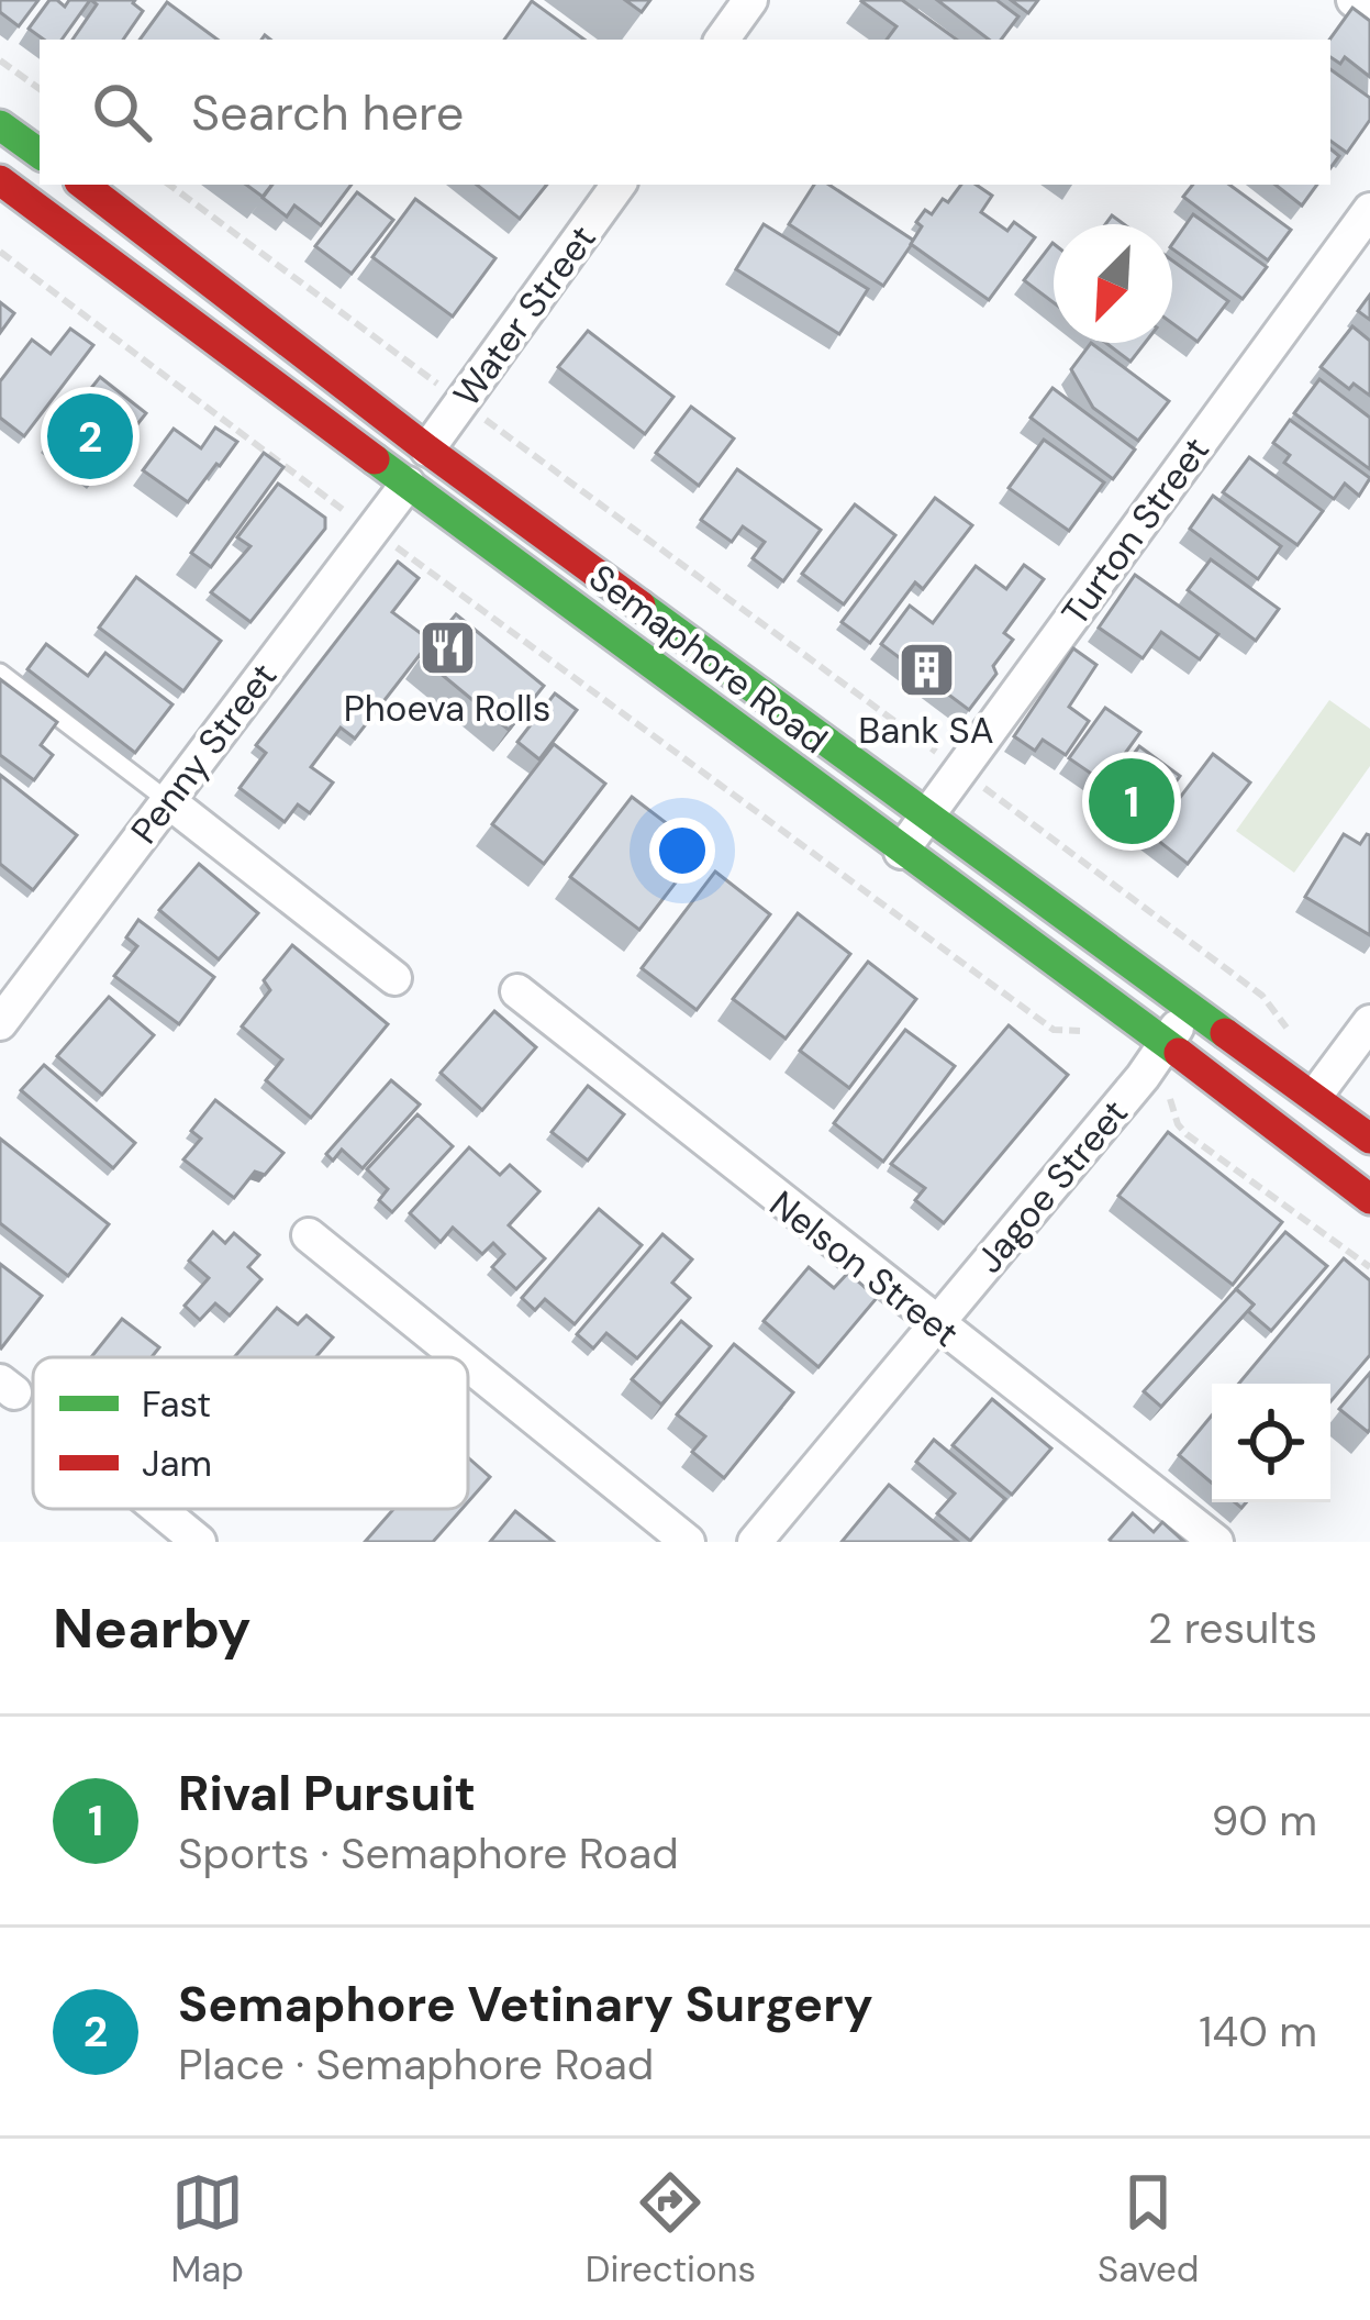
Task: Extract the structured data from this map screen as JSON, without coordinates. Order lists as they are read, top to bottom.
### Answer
{
  "streets": {
    "main road": ["Semaphore Road"],
    "street": [
      "Water Street",
      "Turton Street",
      "Penny Street",
      "Jagoe Street",
      "Nelson Street"
    ]
  },
  "crossings": [
    ["Water Street", "Semaphore Road"],
    ["Turton Street", "Semaphore Road"],
    ["Semaphore Road", "Penny Street"],
    ["Semaphore Road", "Jagoe Street"],
    ["Jagoe Street", "Nelson Street"]
  ],
  "places": {
    "restaurant": ["Phoeva Rolls"],
    "building": ["Bank SA"]
  },
  "legend": ["Fast", "Jam"],
  "north": "bottom left",
  "page": {
    "search": "Search here",
    "pins": ["2", "1"],
    "heading": ["Nearby", "2 results"],
    "list": [
      {
        "mark": "1",
        "name": "Rival Pursuit",
        "note": "Sports · Semaphore Road",
        "value": "90 m"
      },
      {
        "mark": "2",
        "name": "Semaphore Vetinary Surgery",
        "note": "Place · Semaphore Road",
        "value": "140 m"
      }
    ],
    "nav": ["Map", "Directions", "Saved"]
  }
}
